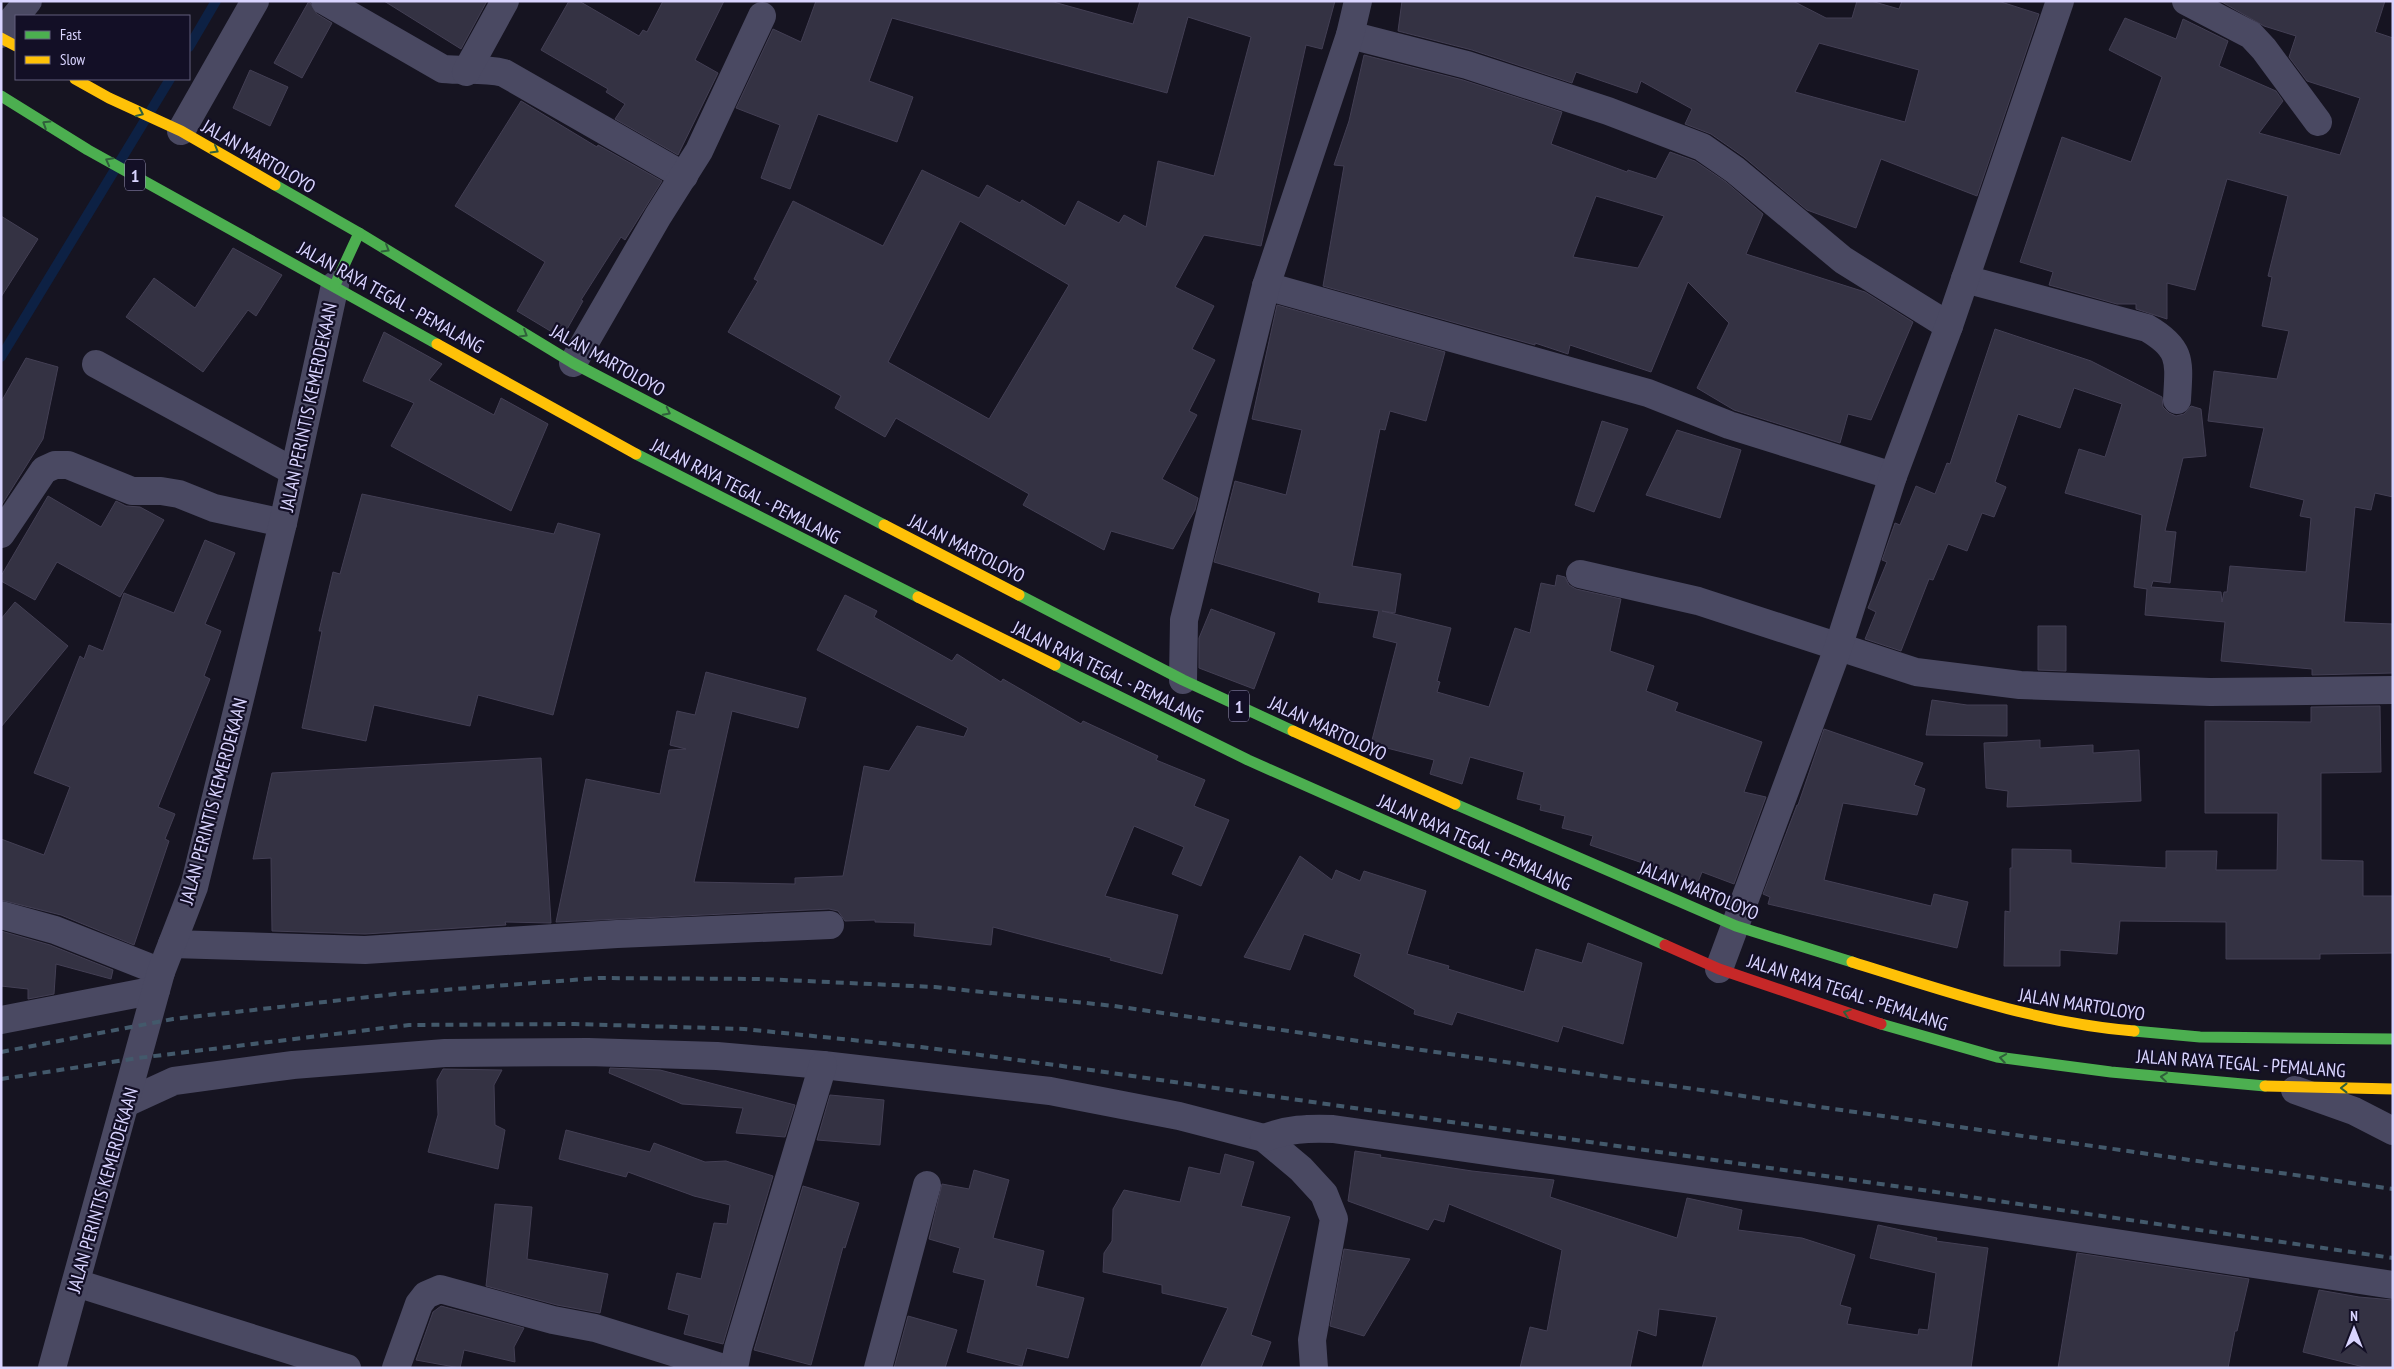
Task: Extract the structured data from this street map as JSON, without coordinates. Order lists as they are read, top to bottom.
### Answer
{
  "streets": {
    "highway": ["JALAN MARTOLOYO", "1", "JALAN RAYA TEGAL - PEMALANG"],
    "street": ["JALAN PERINTIS KEMERDEKAAN"]
  },
  "crossings": [
    ["JALAN MARTOLOYO", "1"],
    ["JALAN RAYA TEGAL - PEMALANG", "JALAN PERINTIS KEMERDEKAAN"]
  ],
  "one_way": ["JALAN MARTOLOYO", "JALAN RAYA TEGAL - PEMALANG"],
  "legend": ["Fast", "Slow"],
  "north": "top"
}
